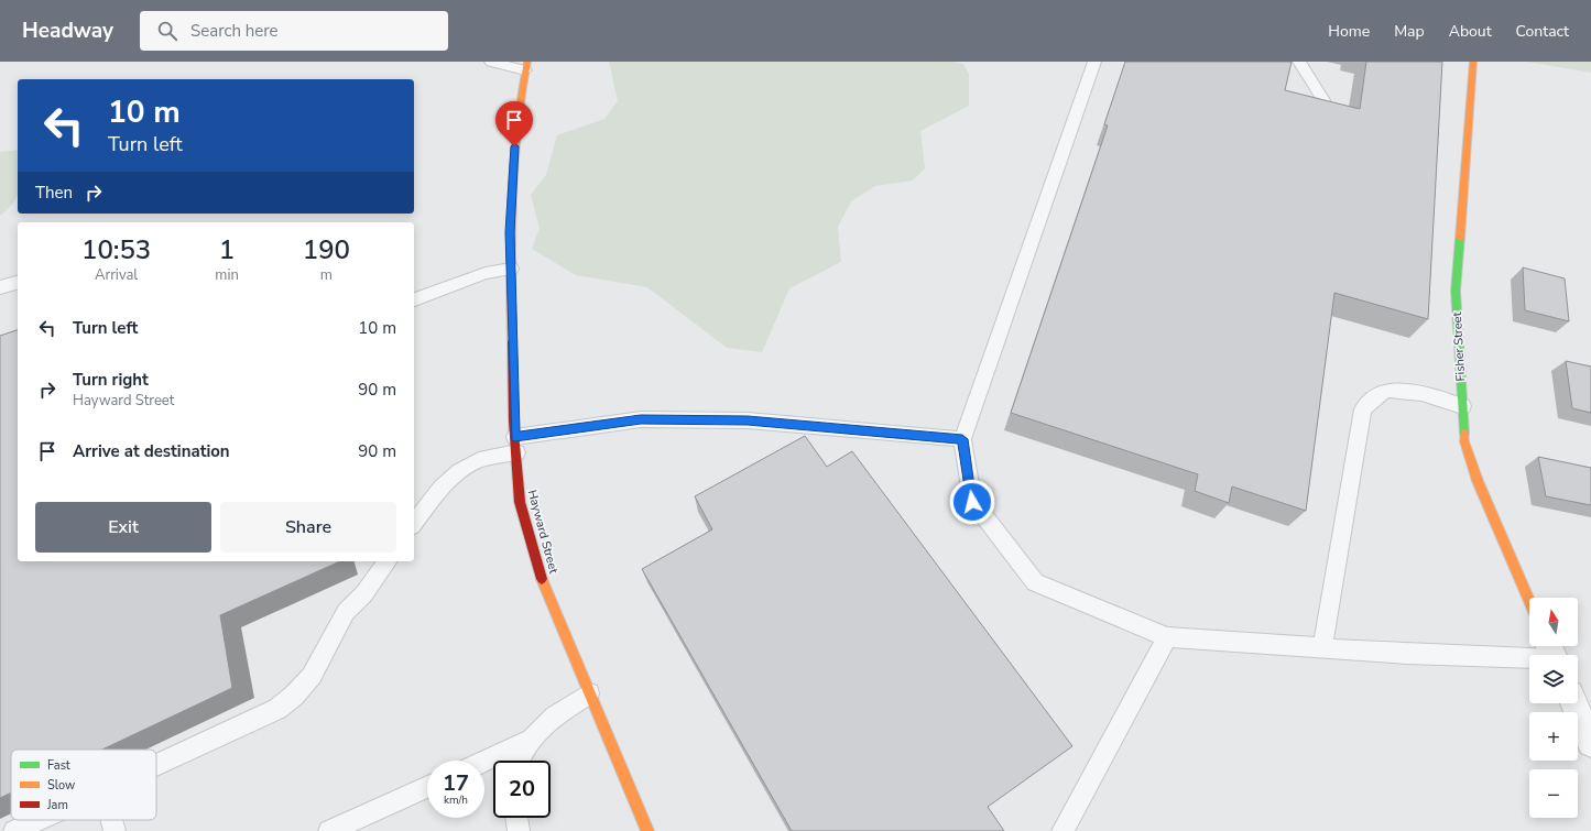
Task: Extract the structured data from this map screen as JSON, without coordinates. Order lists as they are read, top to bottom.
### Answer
{
  "streets": {
    "street": ["Fisher Street", "Hayward Street"]
  },
  "legend": ["Fast", "Slow", "Jam"],
  "north": "top",
  "page": {
    "header": "Headway",
    "search": "Search here",
    "nav": [
      "Home",
      "Map",
      "About",
      "Contact"
    ],
    "turn": ["10 m", "Turn left"],
    "then": "Then",
    "eta": [
      "10:53",
      "Arrival",
      "1",
      "min",
      "190",
      "m"
    ],
    "list": [
      {
        "name": "Turn left",
        "value": "10 m"
      },
      {
        "name": "Turn right",
        "note": "Hayward Street",
        "value": "90 m"
      },
      {
        "name": "Arrive at destination",
        "value": "90 m"
      }
    ],
    "buttons": ["Exit", "Share"],
    "map_buttons": ["+", "−"],
    "speed": "17 km/h",
    "limit": "20"
  }
}
